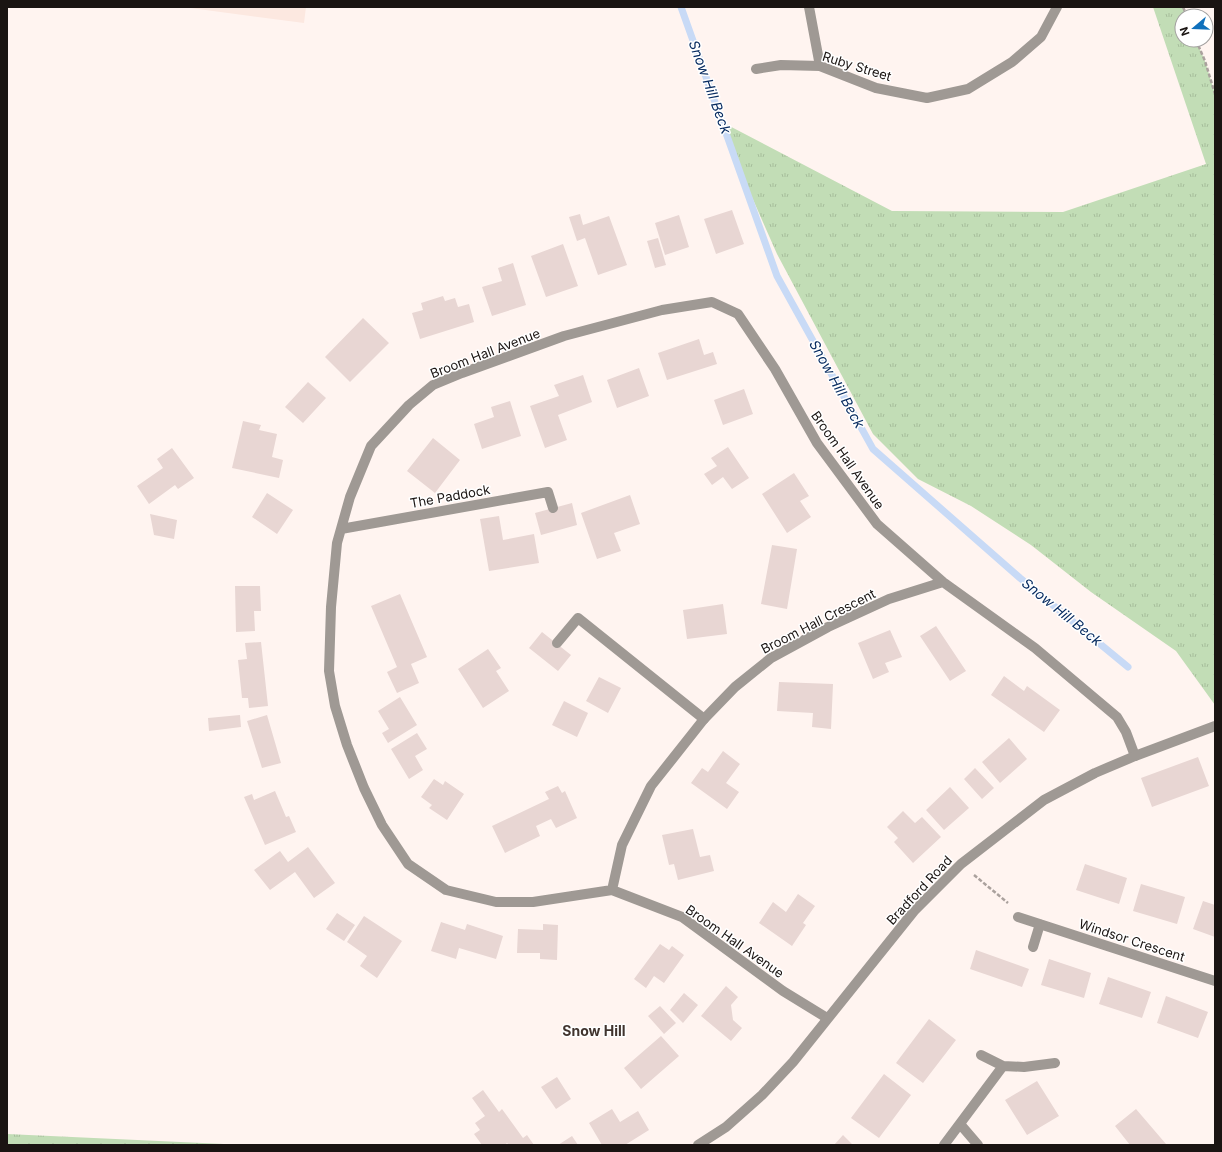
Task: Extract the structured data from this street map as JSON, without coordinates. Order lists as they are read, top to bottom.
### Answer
{
  "streets": {
    "street": [
      "Ruby Street",
      "Broom Hall Avenue",
      "The Paddock",
      "Broom Hall Crescent",
      "Bradford Road",
      "Windsor Crescent"
    ]
  },
  "crossings": [
    ["Broom Hall Avenue", "The Paddock"],
    ["Broom Hall Avenue", "Broom Hall Crescent"],
    ["Broom Hall Avenue", "Bradford Road"]
  ],
  "districts": ["Snow Hill"],
  "water": ["Snow Hill Beck"],
  "north": "left"
}
